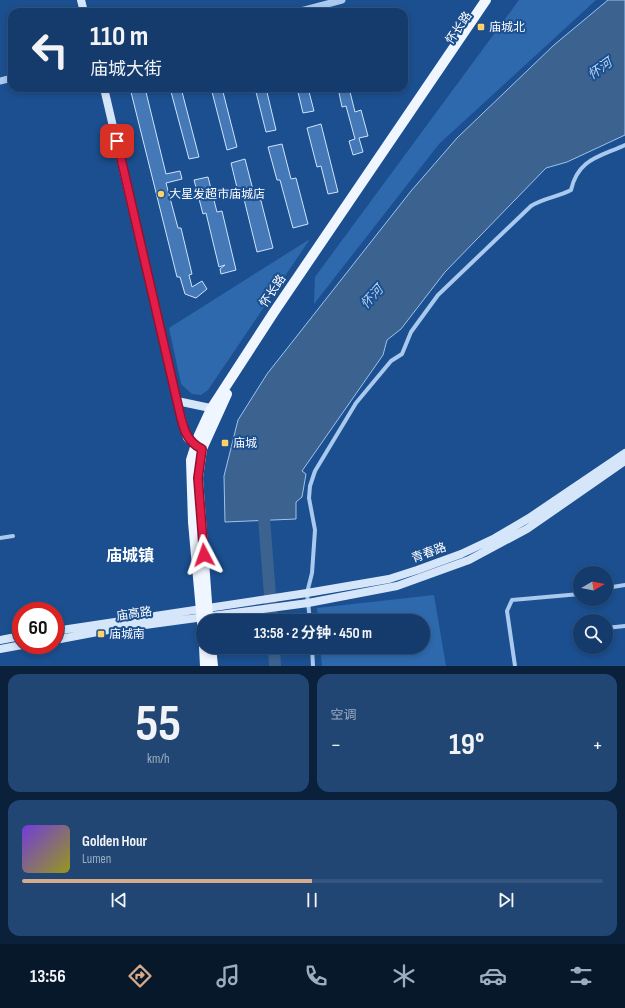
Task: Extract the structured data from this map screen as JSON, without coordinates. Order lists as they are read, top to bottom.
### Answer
{
  "streets": {
    "main road": ["怀长路", "青春路", "庙高路"]
  },
  "crossings": [
    ["怀长路", "青春路"],
    ["怀长路", "庙高路"],
    ["青春路", "庙高路"]
  ],
  "districts": ["庙城镇"],
  "water": ["怀河"],
  "places": {
    "transit": ["庙城北", "庙城", "庙城南"],
    "other": ["大星发超市庙城店"]
  },
  "north": "right",
  "page": {
    "turn": ["110 m", "庙城大街"],
    "limit": "60",
    "trip": "13:58 · 2 分钟 · 450 m",
    "tile": [
      ["55", "km/h"],
      "空调"
    ],
    "heat": ["−", "19°", "+"],
    "song": ["Golden Hour", "Lumen"],
    "tabs": "13:56"
  }
}
